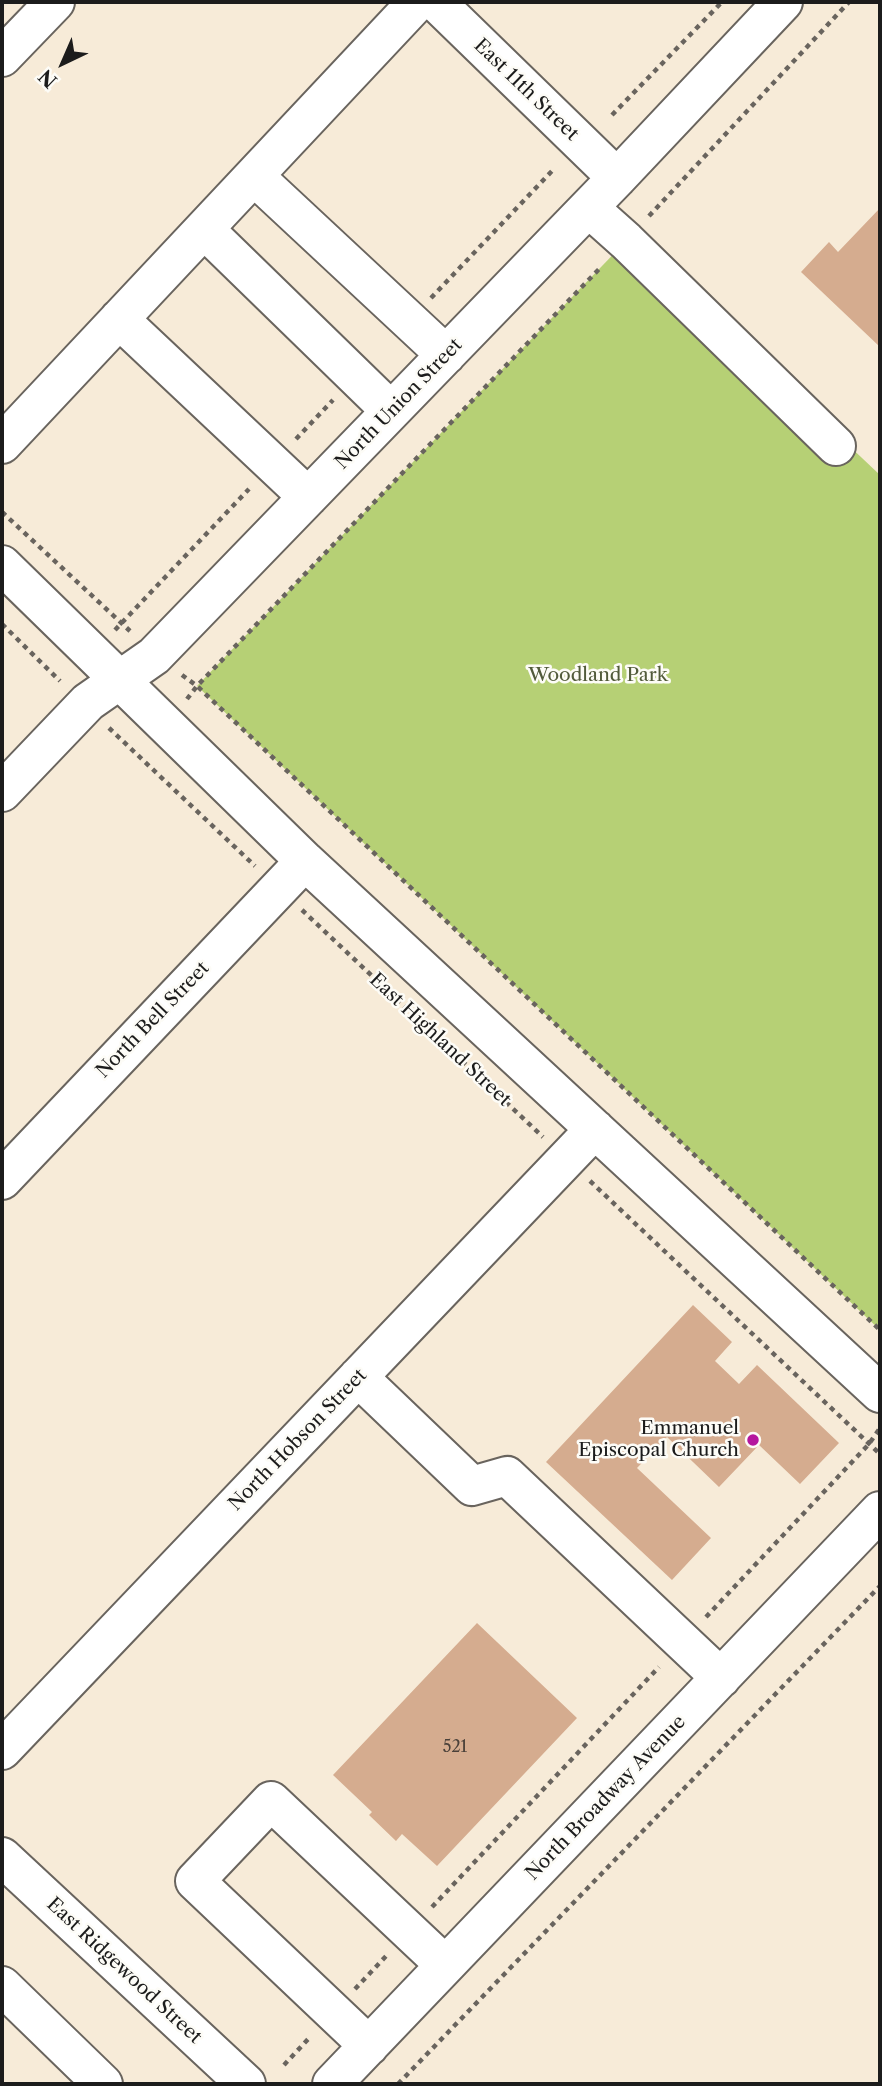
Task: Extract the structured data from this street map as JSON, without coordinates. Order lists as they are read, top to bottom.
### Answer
{
  "streets": {
    "street": [
      "East 11th Street",
      "North Union Street",
      "North Bell Street",
      "East Highland Street",
      "North Hobson Street",
      "North Broadway Avenue",
      "East Ridgewood Street"
    ]
  },
  "crossings": [
    ["East 11th Street", "North Union Street"],
    ["North Union Street", "East Highland Street"],
    ["North Bell Street", "East Highland Street"],
    ["East Highland Street", "North Hobson Street"]
  ],
  "parks": ["Woodland Park"],
  "places": ["Emmanuel Episcopal Church"],
  "house_numbers": ["521"],
  "north": "bottom left"
}
